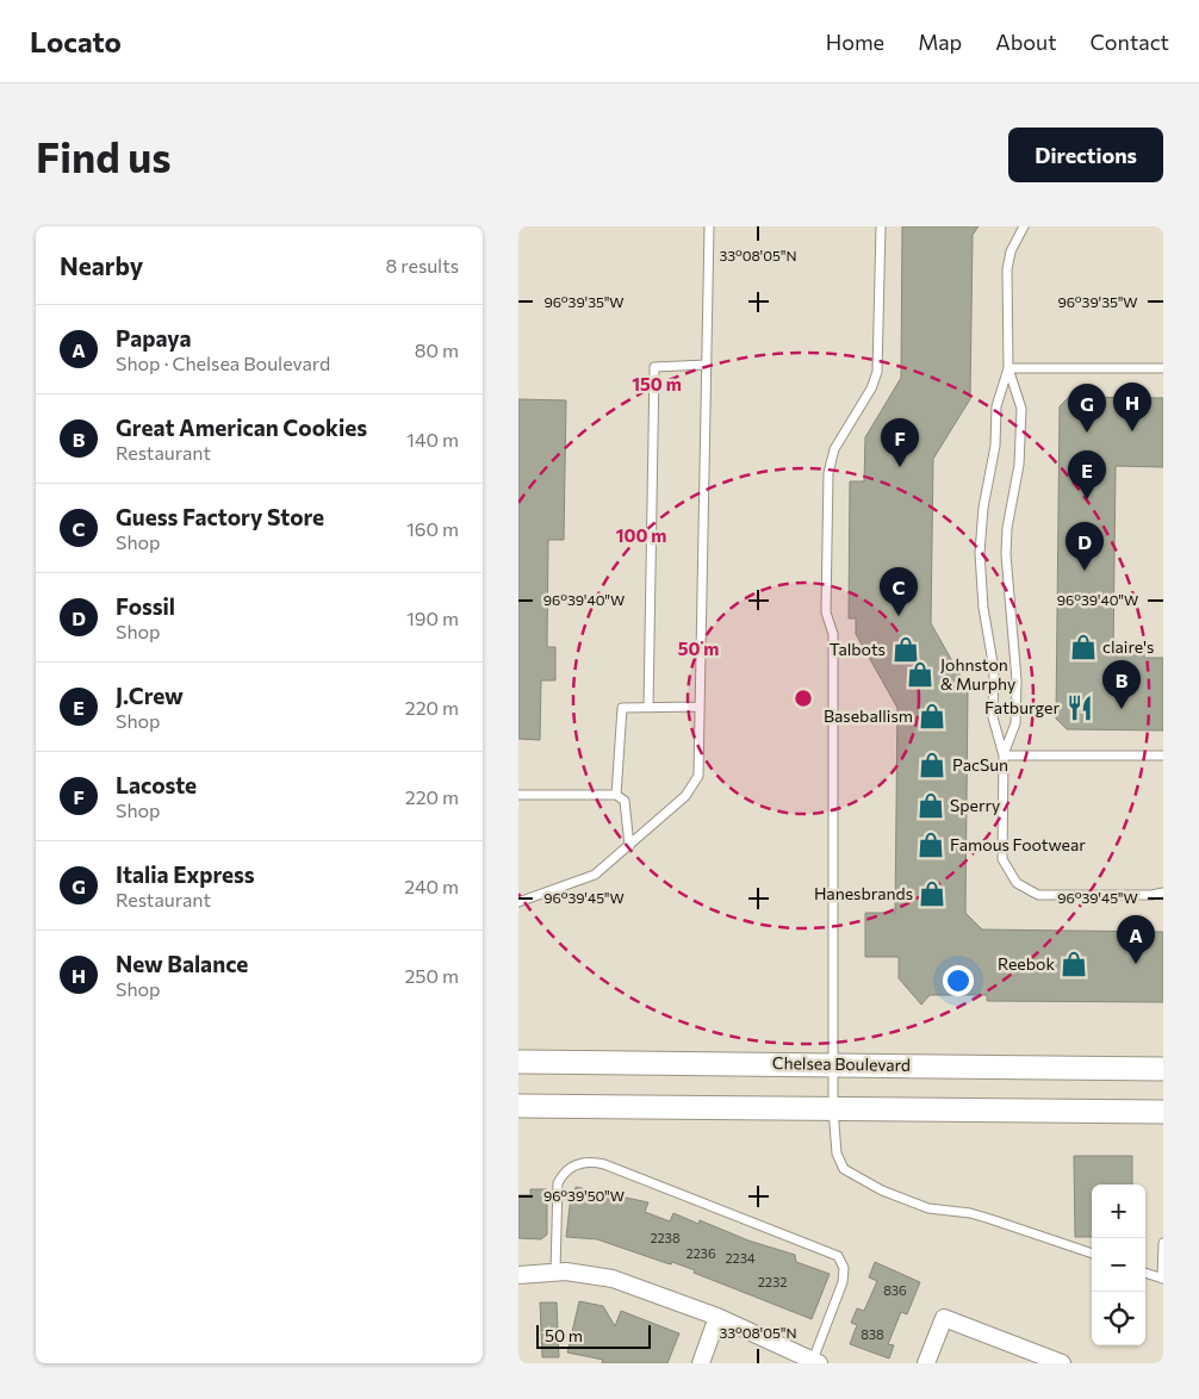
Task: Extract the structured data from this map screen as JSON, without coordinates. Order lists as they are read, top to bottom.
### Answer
{
  "streets": {
    "main road": ["Chelsea Boulevard"]
  },
  "places": {
    "shop": [
      "claire's",
      "Talbots",
      "Johnston & Murphy",
      "Baseballism",
      "PacSun",
      "Sperry",
      "Famous Footwear",
      "Hanesbrands",
      "Reebok"
    ],
    "restaurant": ["Fatburger"]
  },
  "house_numbers": [
    "2238",
    "2236",
    "2234",
    "2232",
    "836",
    "838"
  ],
  "scale_bar": "50 m",
  "page": {
    "header": "Locato",
    "nav": [
      "Home",
      "Map",
      "About",
      "Contact"
    ],
    "buttons": "Directions",
    "title": "Find us",
    "heading": ["Nearby", "8 results"],
    "list": [
      {
        "mark": "A",
        "name": "Papaya",
        "note": "Shop · Chelsea Boulevard",
        "value": "80 m"
      },
      {
        "mark": "B",
        "name": "Great American Cookies",
        "note": "Restaurant",
        "value": "140 m"
      },
      {
        "mark": "C",
        "name": "Guess Factory Store",
        "note": "Shop",
        "value": "160 m"
      },
      {
        "mark": "D",
        "name": "Fossil",
        "note": "Shop",
        "value": "190 m"
      },
      {
        "mark": "E",
        "name": "J.Crew",
        "note": "Shop",
        "value": "220 m"
      },
      {
        "mark": "F",
        "name": "Lacoste",
        "note": "Shop",
        "value": "220 m"
      },
      {
        "mark": "G",
        "name": "Italia Express",
        "note": "Restaurant",
        "value": "240 m"
      },
      {
        "mark": "H",
        "name": "New Balance",
        "note": "Shop",
        "value": "250 m"
      }
    ],
    "pins": [
      "H",
      "G",
      "F",
      "E",
      "D",
      "C",
      "B",
      "A"
    ],
    "map_buttons": ["+", "−"],
    "scale": "50 m"
  },
  "coordinates": [
    "33°08'05\"N",
    "96°39'35\"W",
    "96°39'40\"W",
    "96°39'45\"W",
    "96°39'50\"W"
  ],
  "rings": ["150 m", "100 m", "50 m"]
}
